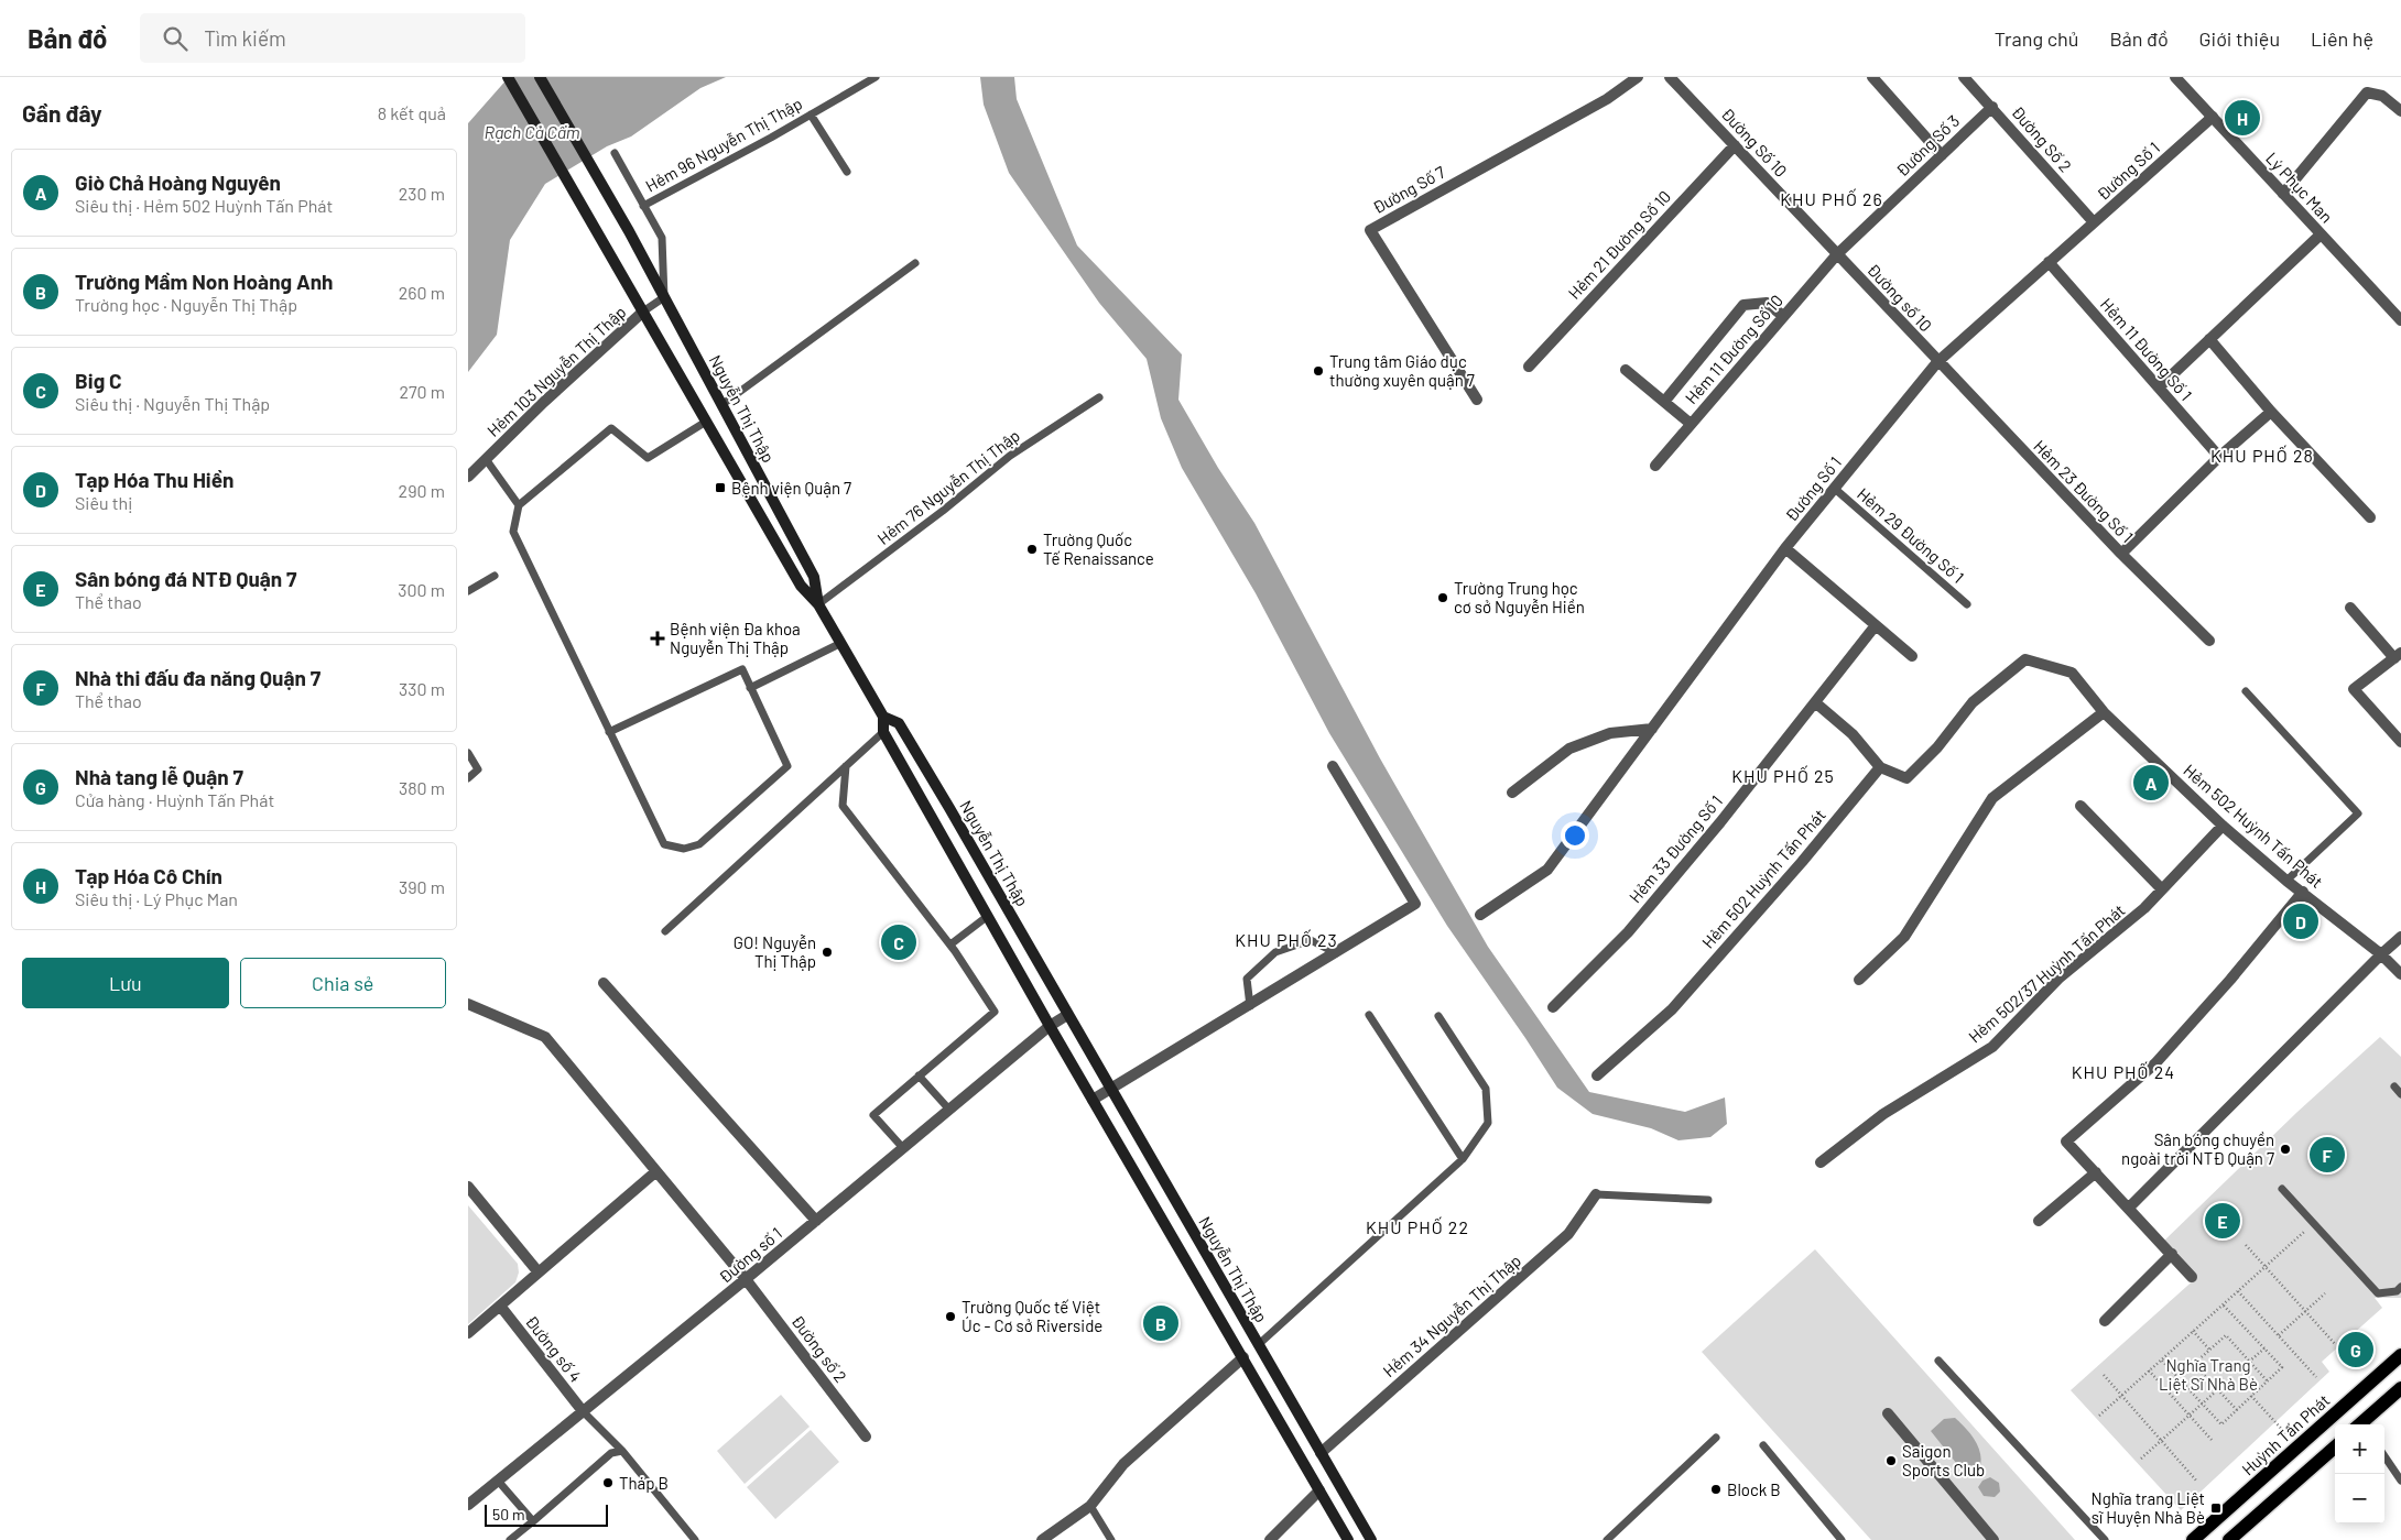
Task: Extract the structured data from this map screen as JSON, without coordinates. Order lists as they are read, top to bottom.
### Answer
{
  "streets": {
    "main road": ["Nguyễn Thị Thập", "Huỳnh Tấn Phát"],
    "street": [
      "Đường Số 2",
      "Đường Số 10",
      "Đường Số 3",
      "Đường Số 1",
      "Lý Phục Man",
      "Đường Số 7",
      "Hẻm 21 Đường Số 10",
      "Đường số 10",
      "Hẻm 11 Đường Số 10",
      "Hẻm 11 Đường Số 1",
      "Hẻm 103 Nguyễn Thị Thập",
      "Hẻm 23 Đường Số 1",
      "Hẻm 502 Huỳnh Tấn Phát",
      "Hẻm 33 Đường Số 1",
      "Hẻm 502/37 Huỳnh Tấn Phát",
      "Đường số 1",
      "Hẻm 34 Nguyễn Thị Thập",
      "Đường số 4",
      "Đường số 2"
    ],
    "lane": ["Hẻm 96 Nguyễn Thị Thập", "Hẻm 76 Nguyễn Thị Thập", "Hẻm 29 Đường Số 1"]
  },
  "crossings": [
    ["Đường Số 2", "Đường Số 3"],
    ["Đường Số 2", "Đường Số 1"],
    ["Đường Số 10", "Đường Số 3"],
    ["Đường Số 10", "Hẻm 21 Đường Số 10"],
    ["Đường Số 10", "Đường số 10"],
    ["Đường Số 10", "Hẻm 11 Đường Số 10"],
    ["Hẻm 96 Nguyễn Thị Thập", "Nguyễn Thị Thập"],
    ["Đường Số 3", "Đường số 10"],
    ["Đường Số 3", "Hẻm 11 Đường Số 10"],
    ["Đường Số 1", "Lý Phục Man"],
    ["Đường Số 1", "Đường số 10"],
    ["Đường Số 1", "Hẻm 11 Đường Số 1"],
    ["Đường Số 1", "Hẻm 23 Đường Số 1"],
    ["Đường Số 1", "Hẻm 29 Đường Số 1"],
    ["Đường số 10", "Hẻm 11 Đường Số 10"],
    ["Đường số 10", "Hẻm 23 Đường Số 1"],
    ["Hẻm 103 Nguyễn Thị Thập", "Nguyễn Thị Thập"],
    ["Nguyễn Thị Thập", "Hẻm 76 Nguyễn Thị Thập"],
    ["Nguyễn Thị Thập", "Đường số 1"],
    ["Nguyễn Thị Thập", "Hẻm 34 Nguyễn Thị Thập"],
    ["Hẻm 502 Huỳnh Tấn Phát", "Hẻm 502/37 Huỳnh Tấn Phát"],
    ["Đường số 1", "Đường số 4"],
    ["Đường số 1", "Đường số 2"]
  ],
  "districts": [
    "KHU PHỐ 26",
    "KHU PHỐ 28",
    "KHU PHỐ 25",
    "KHU PHỐ 23",
    "KHU PHỐ 24",
    "KHU PHỐ 22"
  ],
  "water": ["Rạch Cả Cấm"],
  "parks": ["Nghĩa Trang Liệt Sĩ Nhà Bè"],
  "places": {
    "other": [
      "Trung tâm Giáo dục thường xuyên quận 7",
      "Trường Quốc Tế Renaissance",
      "Trường Trung học cơ sở Nguyễn Hiền",
      "GO! Nguyễn Thị Thập",
      "Sân bóng chuyền ngoài trời NTĐ Quận 7",
      "Trường Quốc tế Việt Úc - Cơ sở Riverside",
      "Saigon Sports Club",
      "Tháp B",
      "Block B"
    ],
    "transit": ["Bệnh viện Quận 7", "Nghĩa trang Liệt sĩ Huyện Nhà Bè"],
    "health": ["Bệnh viện Đa khoa Nguyễn Thị Thập"]
  },
  "scale_bar": "50 m",
  "page": {
    "header": "Bản đồ",
    "search": "Tìm kiếm",
    "nav": [
      "Trang chủ",
      "Bản đồ",
      "Giới thiệu",
      "Liên hệ"
    ],
    "heading": ["Gần đây", "8 kết quả"],
    "pins": [
      "H",
      "A",
      "D",
      "C",
      "F",
      "E",
      "B",
      "G"
    ],
    "list": [
      {
        "mark": "A",
        "name": "Giò Chả Hoàng Nguyên",
        "note": "Siêu thị · Hẻm 502 Huỳnh Tấn Phát",
        "value": "230 m"
      },
      {
        "mark": "B",
        "name": "Trường Mầm Non Hoàng Anh",
        "note": "Trường học · Nguyễn Thị Thập",
        "value": "260 m"
      },
      {
        "mark": "C",
        "name": "Big C",
        "note": "Siêu thị · Nguyễn Thị Thập",
        "value": "270 m"
      },
      {
        "mark": "D",
        "name": "Tạp Hóa Thu Hiền",
        "note": "Siêu thị",
        "value": "290 m"
      },
      {
        "mark": "E",
        "name": "Sân bóng đá NTĐ Quận 7",
        "note": "Thể thao",
        "value": "300 m"
      },
      {
        "mark": "F",
        "name": "Nhà thi đấu đa năng Quận 7",
        "note": "Thể thao",
        "value": "330 m"
      },
      {
        "mark": "G",
        "name": "Nhà tang lễ Quận 7",
        "note": "Cửa hàng · Huỳnh Tấn Phát",
        "value": "380 m"
      },
      {
        "mark": "H",
        "name": "Tạp Hóa Cô Chín",
        "note": "Siêu thị · Lý Phục Man",
        "value": "390 m"
      }
    ],
    "buttons": ["Lưu", "Chia sẻ"],
    "map_buttons": ["+", "−"],
    "scale": "50 m"
  }
}
